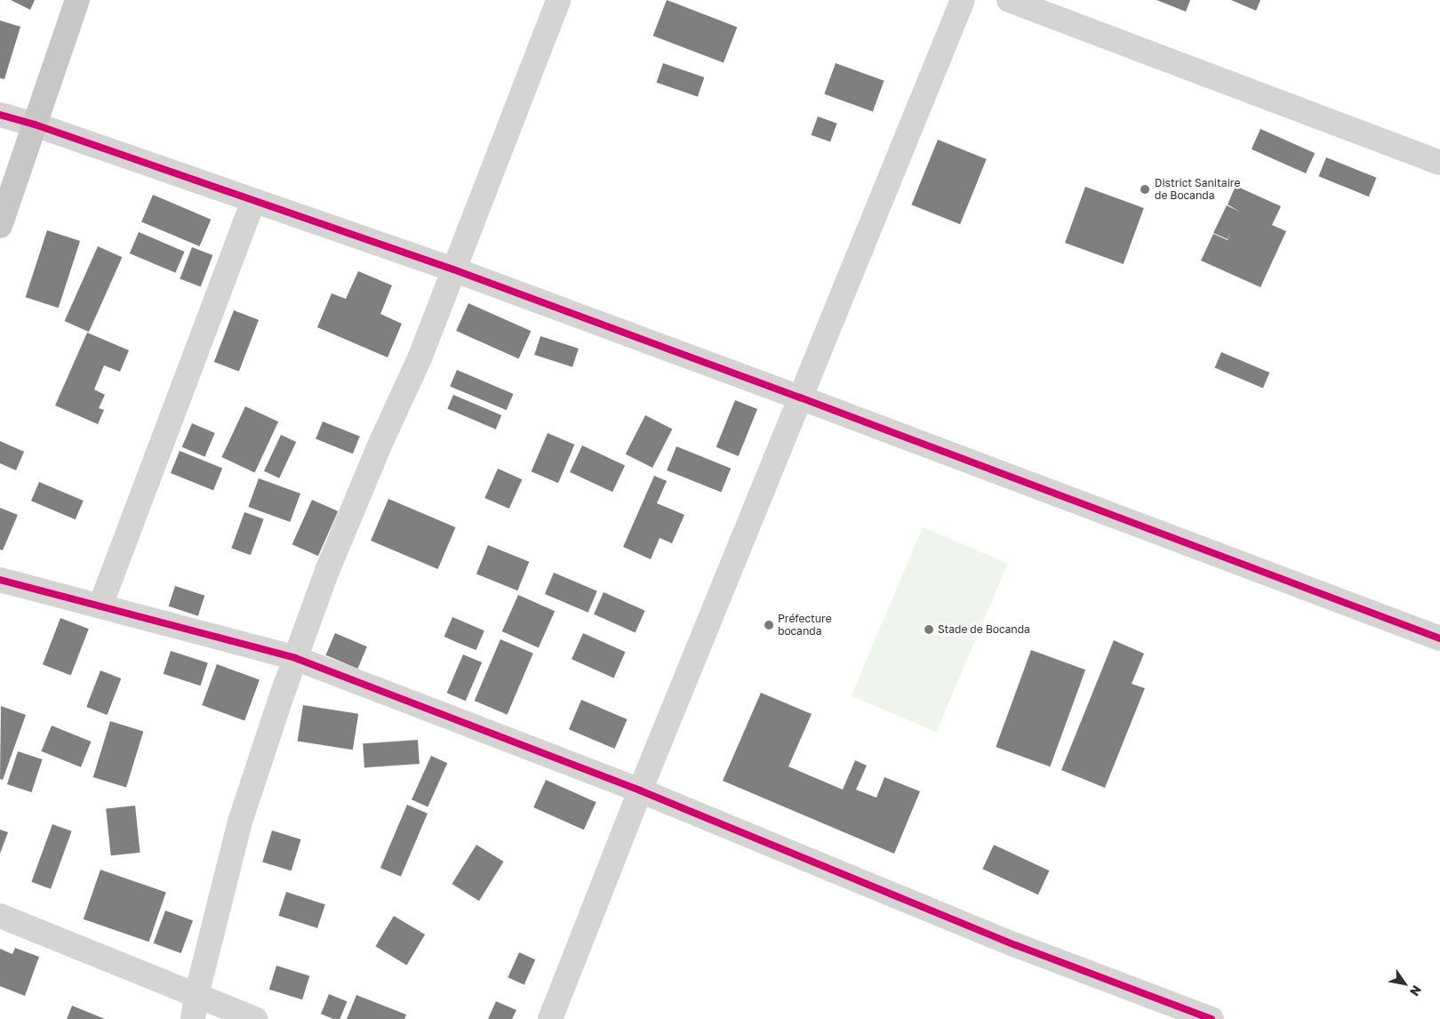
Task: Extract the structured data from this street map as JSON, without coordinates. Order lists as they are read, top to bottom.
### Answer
{
  "places": ["District Sanitaire de Bocanda", "Préfecture bocanda", "Stade de Bocanda"],
  "north": "bottom right"
}
